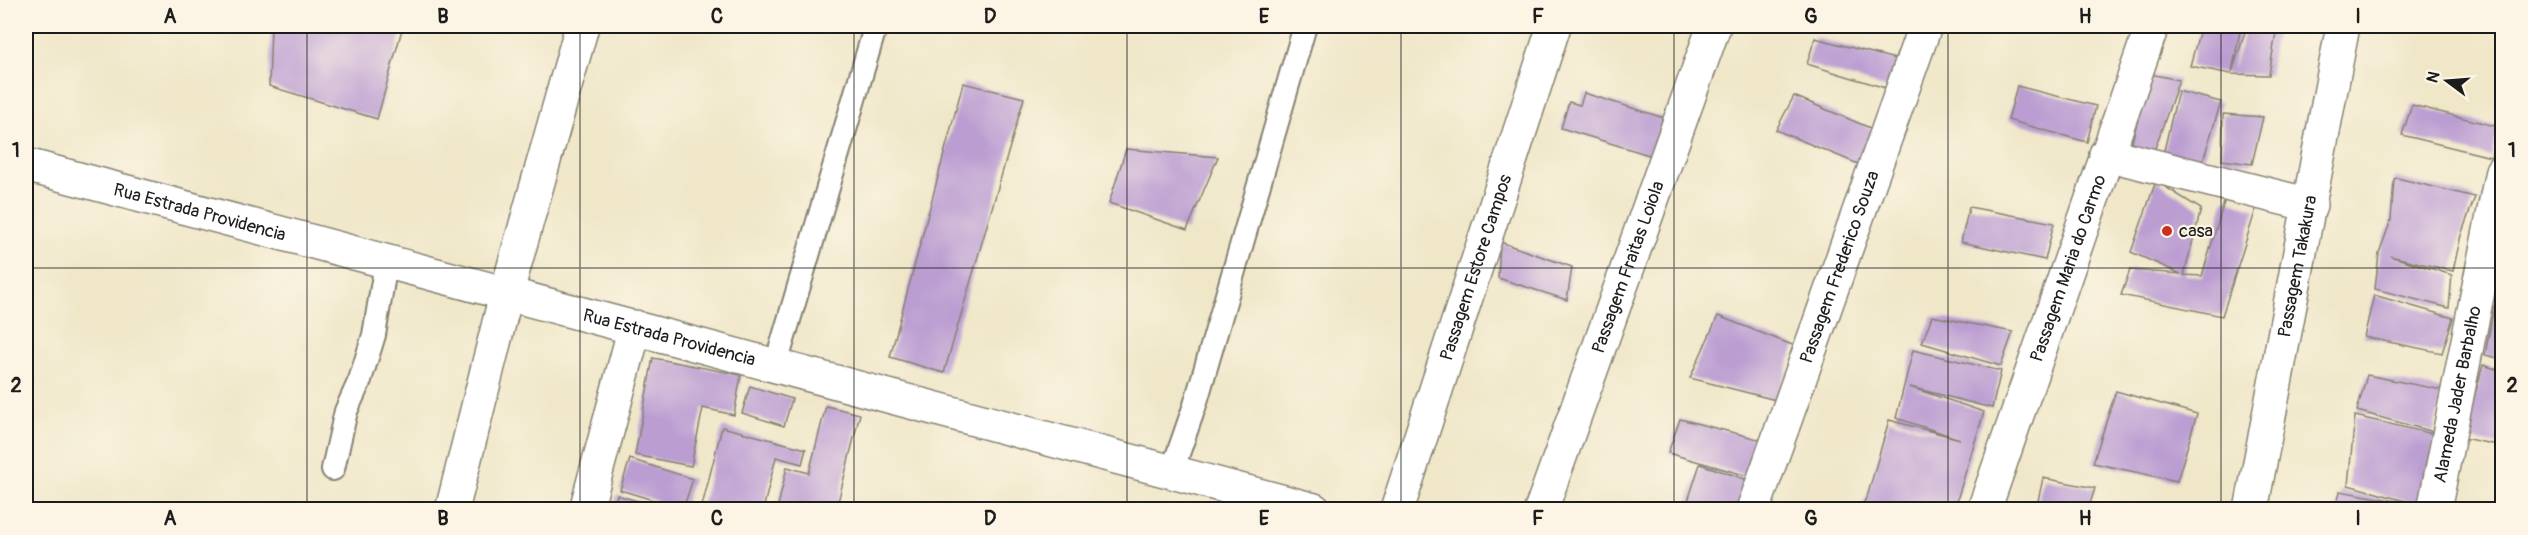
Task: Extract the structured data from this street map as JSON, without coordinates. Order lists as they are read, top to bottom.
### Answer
{
  "streets": {
    "street": [
      "Rua Estrada Providencia",
      "Passagem Maria do Carmo",
      "Passagem Estore Campos",
      "Passagem Fraitas Loiola",
      "Passagem Frederico Souza",
      "Passagem Takakura",
      "Alameda Jader Barbalho"
    ]
  },
  "places": ["casa"],
  "north": "left",
  "grid": {
    "columns": [
      "A",
      "B",
      "C",
      "D",
      "E",
      "F",
      "G",
      "H",
      "I"
    ],
    "rows": ["1", "2"]
  }
}
